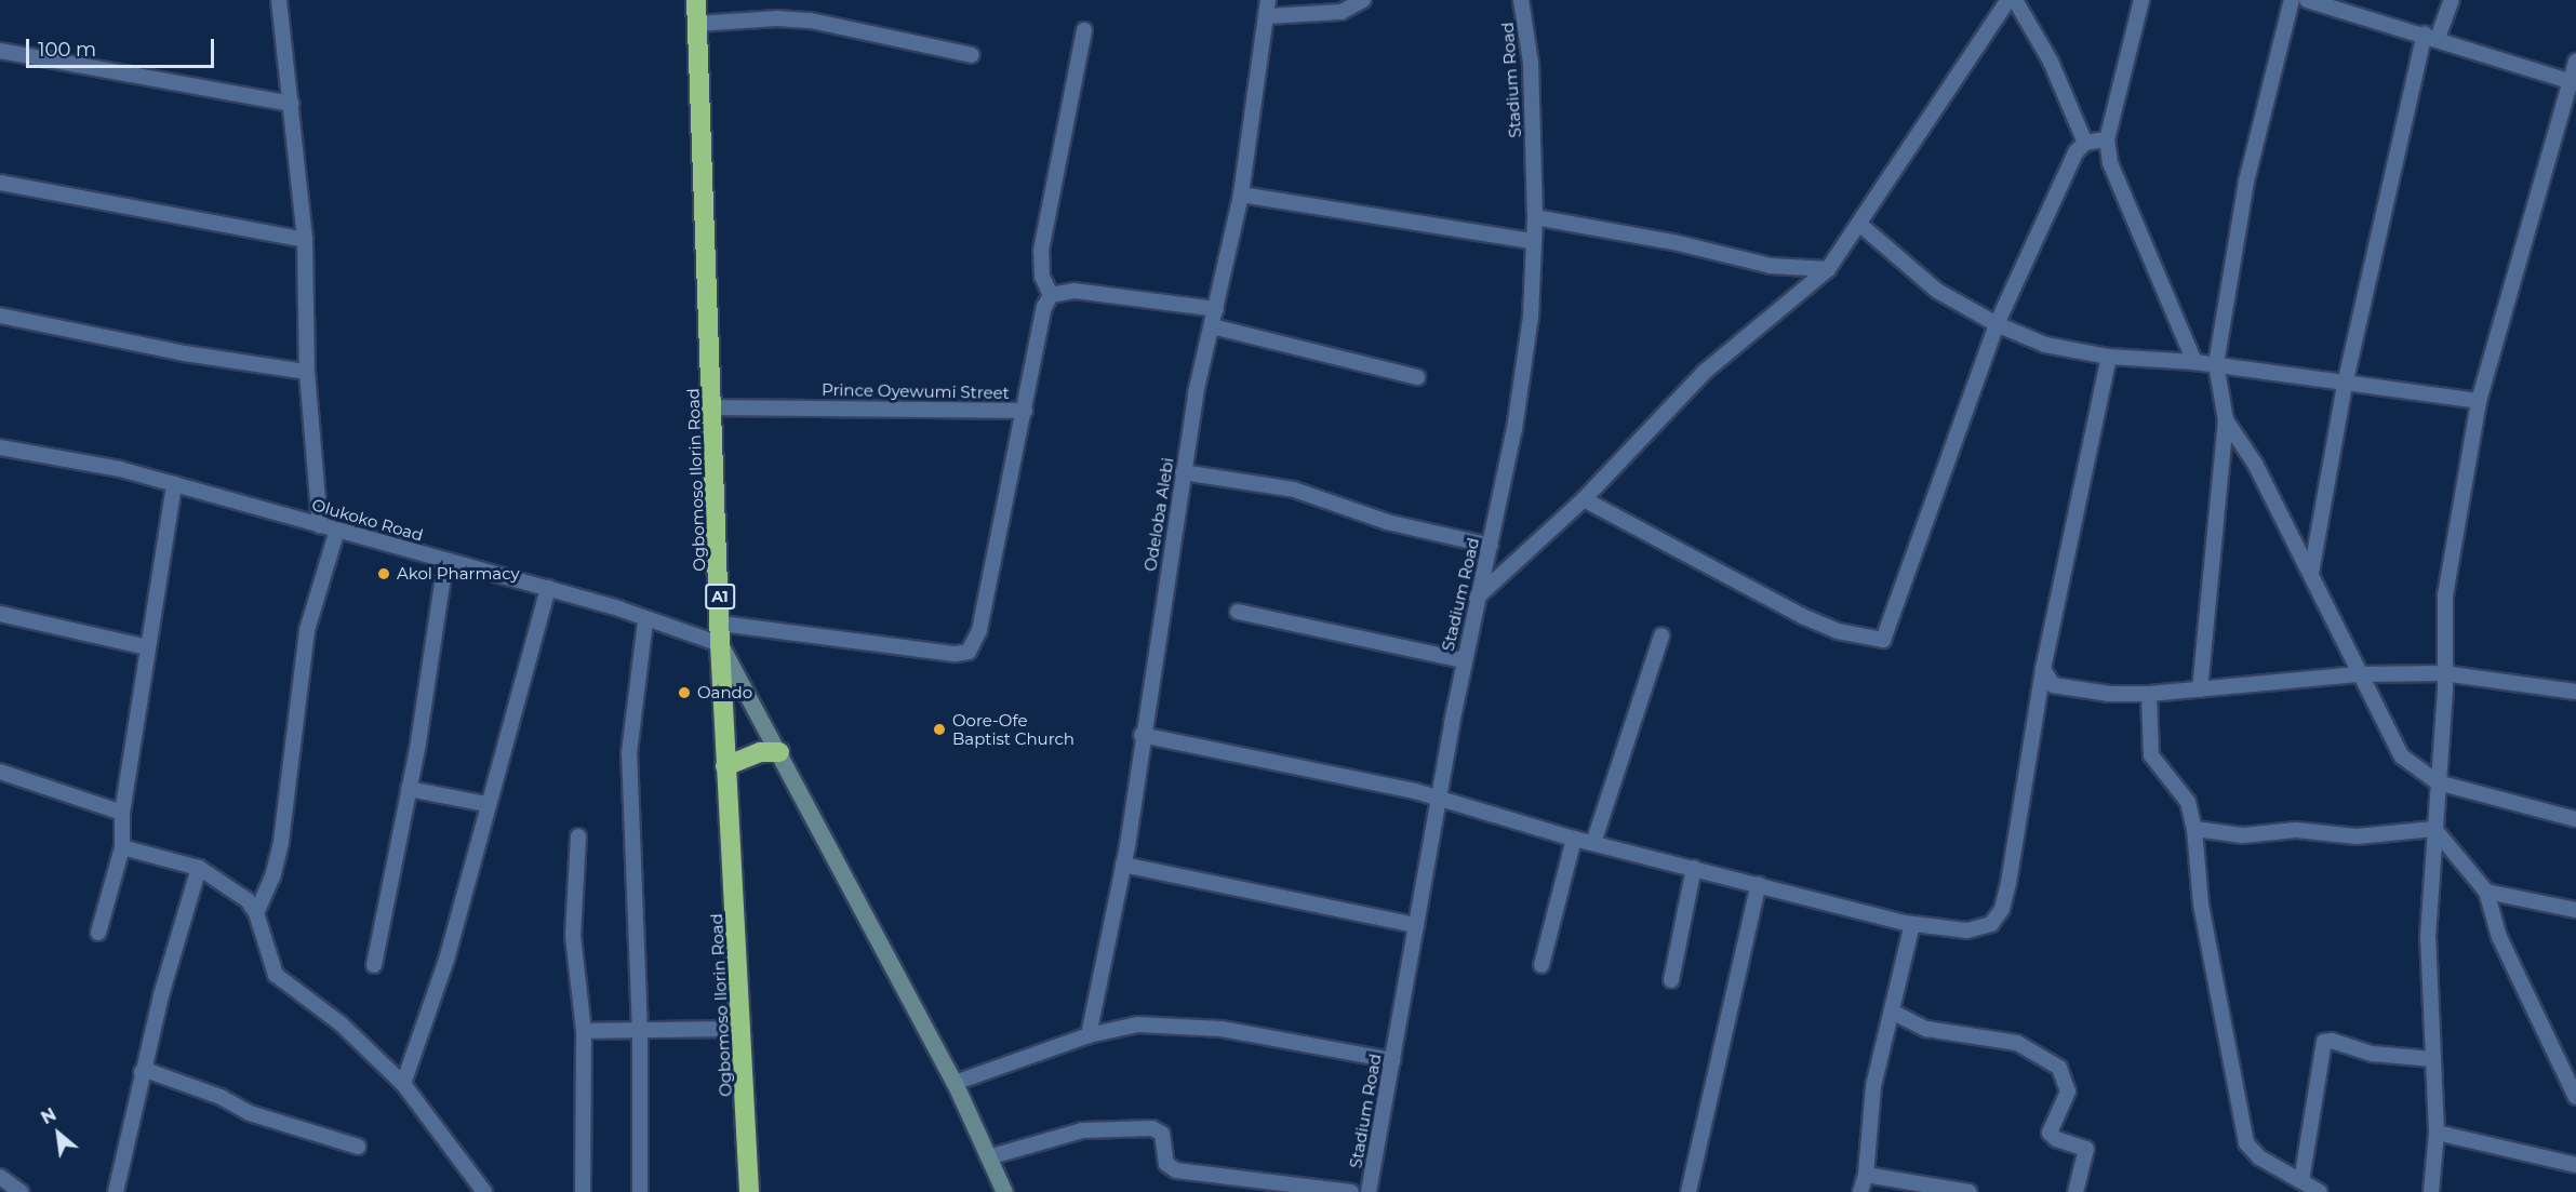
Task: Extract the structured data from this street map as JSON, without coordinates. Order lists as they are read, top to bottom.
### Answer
{
  "streets": {
    "highway": ["Ogbomoso Ilorin Road", "A1"],
    "street": [
      "Stadium Road",
      "Prince Oyewumi Street",
      "Odeloba Alebi",
      "Olukoko Road"
    ]
  },
  "crossings": [
    ["Prince Oyewumi Street", "Ogbomoso Ilorin Road"],
    ["Ogbomoso Ilorin Road", "Olukoko Road"]
  ],
  "places": ["Akol Pharmacy", "Oando", "Oore-Ofe Baptist Church"],
  "scale_bar": "100 m",
  "north": "top left"
}
